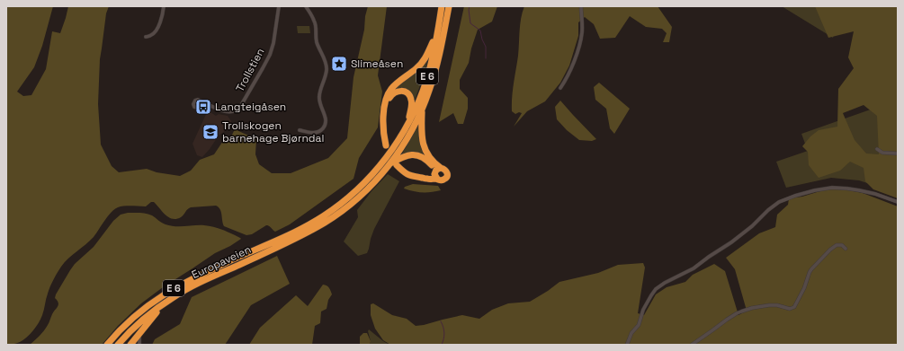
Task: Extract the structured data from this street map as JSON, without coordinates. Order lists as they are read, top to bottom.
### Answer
{
  "streets": {
    "highway": ["E 6", "Europaveien"],
    "street": ["Trollstien"]
  },
  "crossings": [
    ["E 6", "Europaveien"]
  ],
  "places": {
    "place": ["Slimeåsen"],
    "bus stop": ["Langteigåsen"],
    "school or university": ["Trollskogen barnehage Bjørndal"]
  }
}
